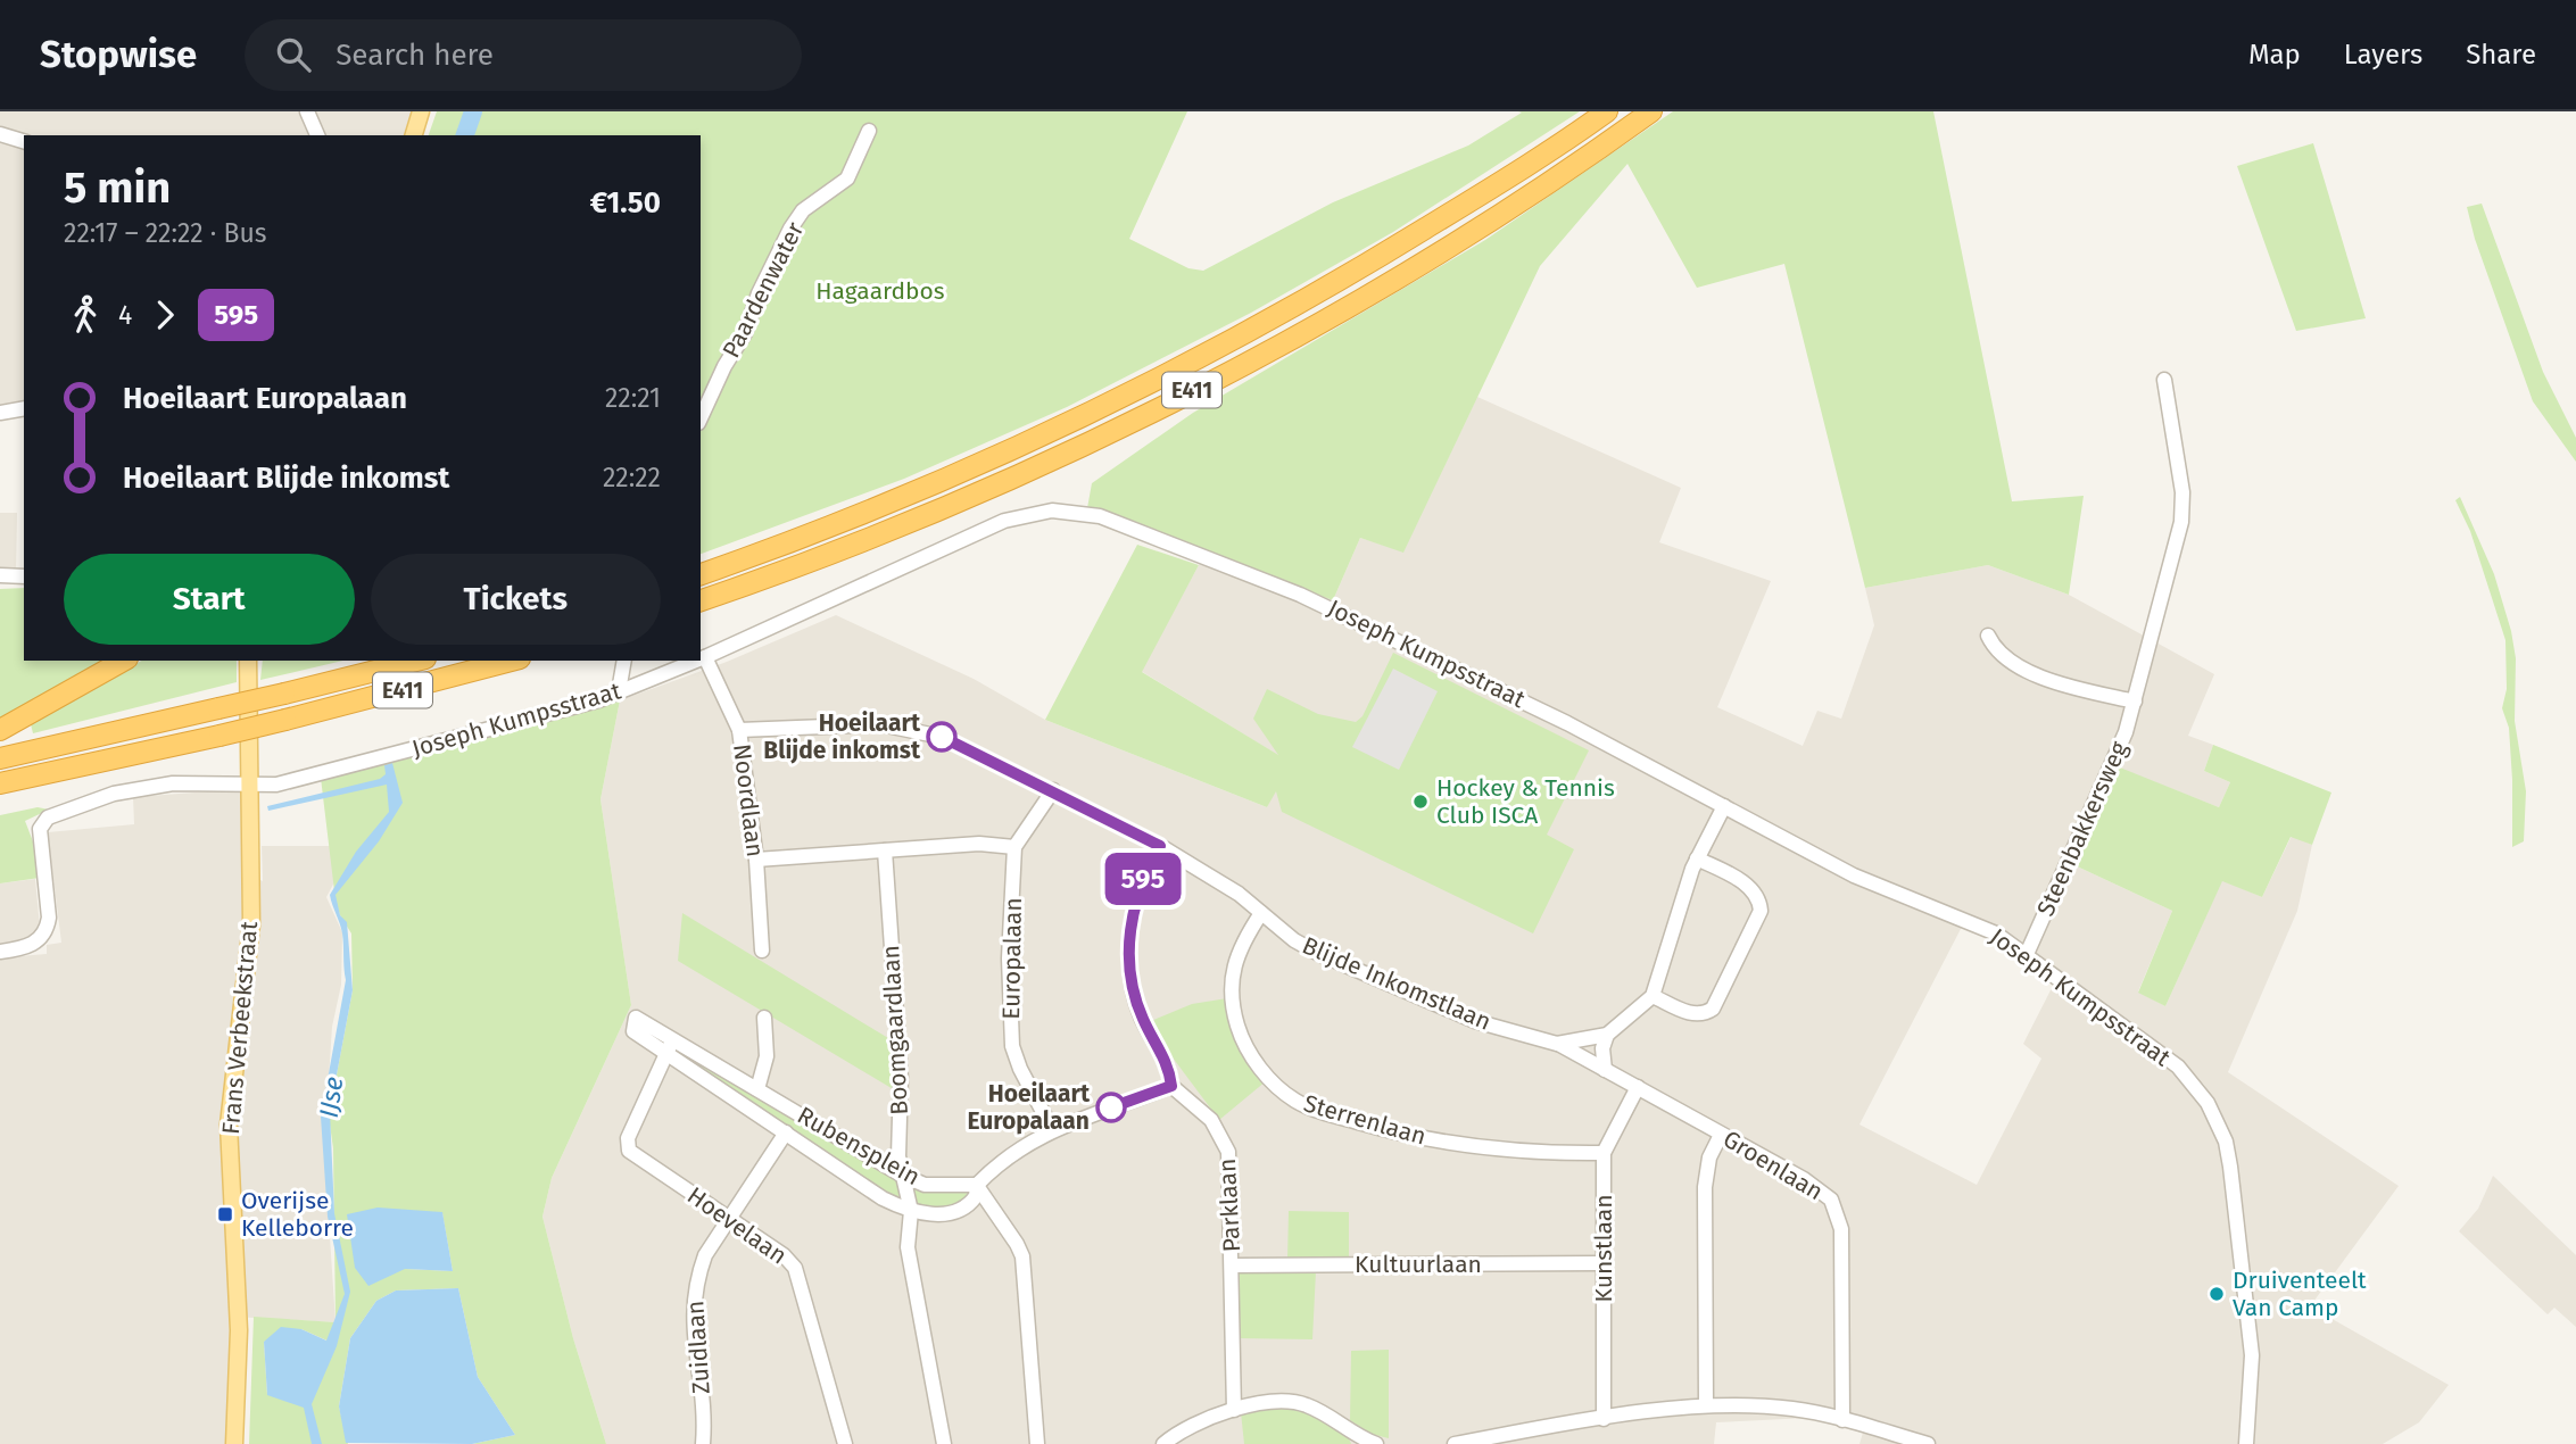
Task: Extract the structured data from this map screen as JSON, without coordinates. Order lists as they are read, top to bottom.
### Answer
{
  "streets": {
    "highway": ["E411"],
    "main road": ["Frans Verbeekstraat"],
    "street": [
      "Paardenwater",
      "Joseph Kumpsstraat",
      "Noordlaan",
      "Steenbakkersweg",
      "Europalaan",
      "Blijde Inkomstlaan",
      "Boomgaardlaan",
      "Sterrenlaan",
      "Rubensplein",
      "Groenlaan",
      "Parklaan",
      "Hoevelaan",
      "Kunstlaan",
      "Kultuurlaan",
      "Zuidlaan"
    ]
  },
  "crossings": [
    ["Joseph Kumpsstraat", "Noordlaan"],
    ["Joseph Kumpsstraat", "Steenbakkersweg"],
    ["Joseph Kumpsstraat", "Frans Verbeekstraat"],
    ["Noordlaan", "Blijde Inkomstlaan"],
    ["Blijde Inkomstlaan", "Sterrenlaan"],
    ["Blijde Inkomstlaan", "Groenlaan"],
    ["Boomgaardlaan", "Rubensplein"],
    ["Sterrenlaan", "Kunstlaan"],
    ["Rubensplein", "Hoevelaan"],
    ["Rubensplein", "Zuidlaan"],
    ["Groenlaan", "Kunstlaan"],
    ["Parklaan", "Kultuurlaan"],
    ["Hoevelaan", "Zuidlaan"],
    ["Kunstlaan", "Kultuurlaan"]
  ],
  "water": ["IJse"],
  "parks": ["Hagaardbos"],
  "places": {
    "other": [
      "Hoeilaart Blijde inkomst",
      "Hockey & Tennis Club ISCA",
      "Hoeilaart Europalaan",
      "Druiventeelt Van Camp"
    ],
    "transit": ["Overijse Kelleborre"]
  },
  "lines": ["bus line 595"],
  "page": {
    "header": "Stopwise",
    "search": "Search here",
    "nav": ["Map", "Layers", "Share"],
    "on_map": "595",
    "heading": ["5 min", "22:17 – 22:22 · Bus", "€1.50"],
    "legs": ["4", "595"],
    "list": [
      {
        "name": "Hoeilaart Europalaan",
        "value": "22:21"
      },
      {
        "name": "Hoeilaart Blijde inkomst",
        "value": "22:22"
      }
    ],
    "buttons": ["Start", "Tickets"]
  }
}
